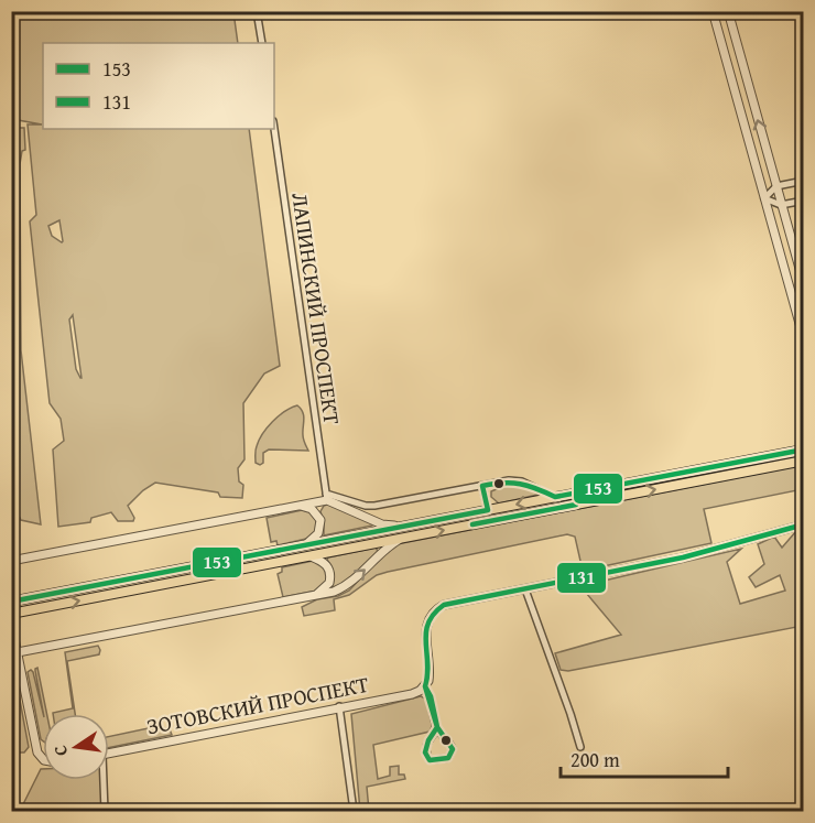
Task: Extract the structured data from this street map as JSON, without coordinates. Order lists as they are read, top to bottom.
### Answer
{
  "streets": {
    "street": ["ЛАПИНСКИЙ ПРОСПЕКТ", "ЗОТОВСКИЙ ПРОСПЕКТ"]
  },
  "lines": ["transit line 153", "transit line 131"],
  "legend": ["153", "131"],
  "scale_bar": "200 m",
  "north": "left"
}
